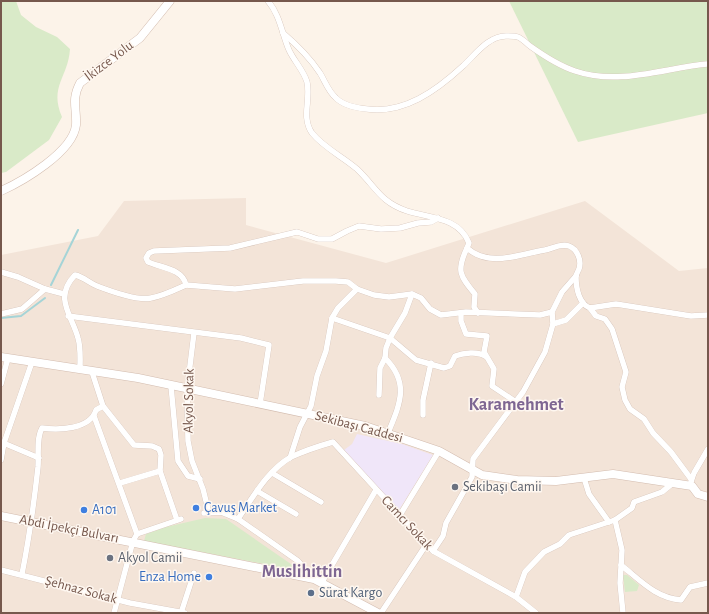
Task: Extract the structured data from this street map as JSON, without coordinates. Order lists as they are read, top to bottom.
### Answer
{
  "streets": {
    "street": [
      "İkizce Yolu",
      "Akyol Sokak",
      "Sekibaşı Caddesi",
      "Camcı Sokak",
      "Abdi İpekçi Bulvarı",
      "Şehnaz Sokak"
    ]
  },
  "crossings": [
    ["Akyol Sokak", "Sekibaşı Caddesi"]
  ],
  "districts": ["Karamehmet", "Muslihittin"],
  "places": [
    "Sekibaşı Camii",
    "Çavuş Market",
    "A101",
    "Akyol Camii",
    "Enza Home",
    "Sürat Kargo"
  ]
}
